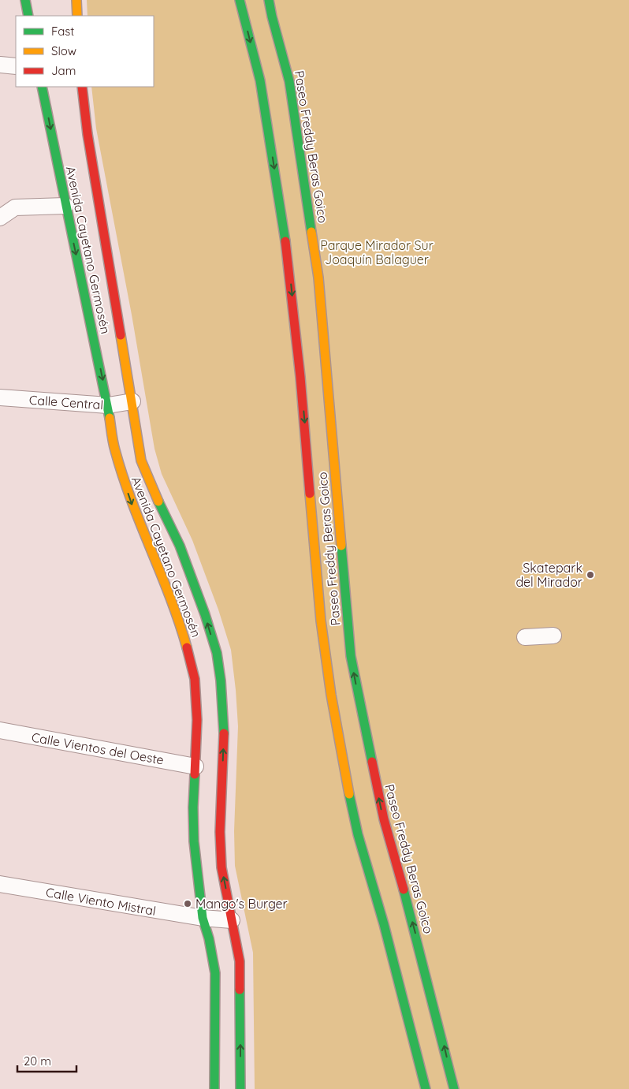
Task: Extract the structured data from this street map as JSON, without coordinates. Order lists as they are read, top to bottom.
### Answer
{
  "streets": {
    "street": [
      "Paseo Freddy Beras Goico",
      "Avenida Cayetano Germosén",
      "Calle Central",
      "Calle Vientos del Oeste",
      "Calle Viento Mistral"
    ]
  },
  "crossings": [
    ["Avenida Cayetano Germosén", "Calle Central"],
    ["Avenida Cayetano Germosén", "Calle Vientos del Oeste"],
    ["Avenida Cayetano Germosén", "Calle Viento Mistral"]
  ],
  "parks": ["Parque Mirador Sur Joaquín Balaguer"],
  "places": ["Skatepark del Mirador", "Mango's Burger"],
  "legend": ["Fast", "Slow", "Jam"],
  "scale_bar": "20 m"
}
